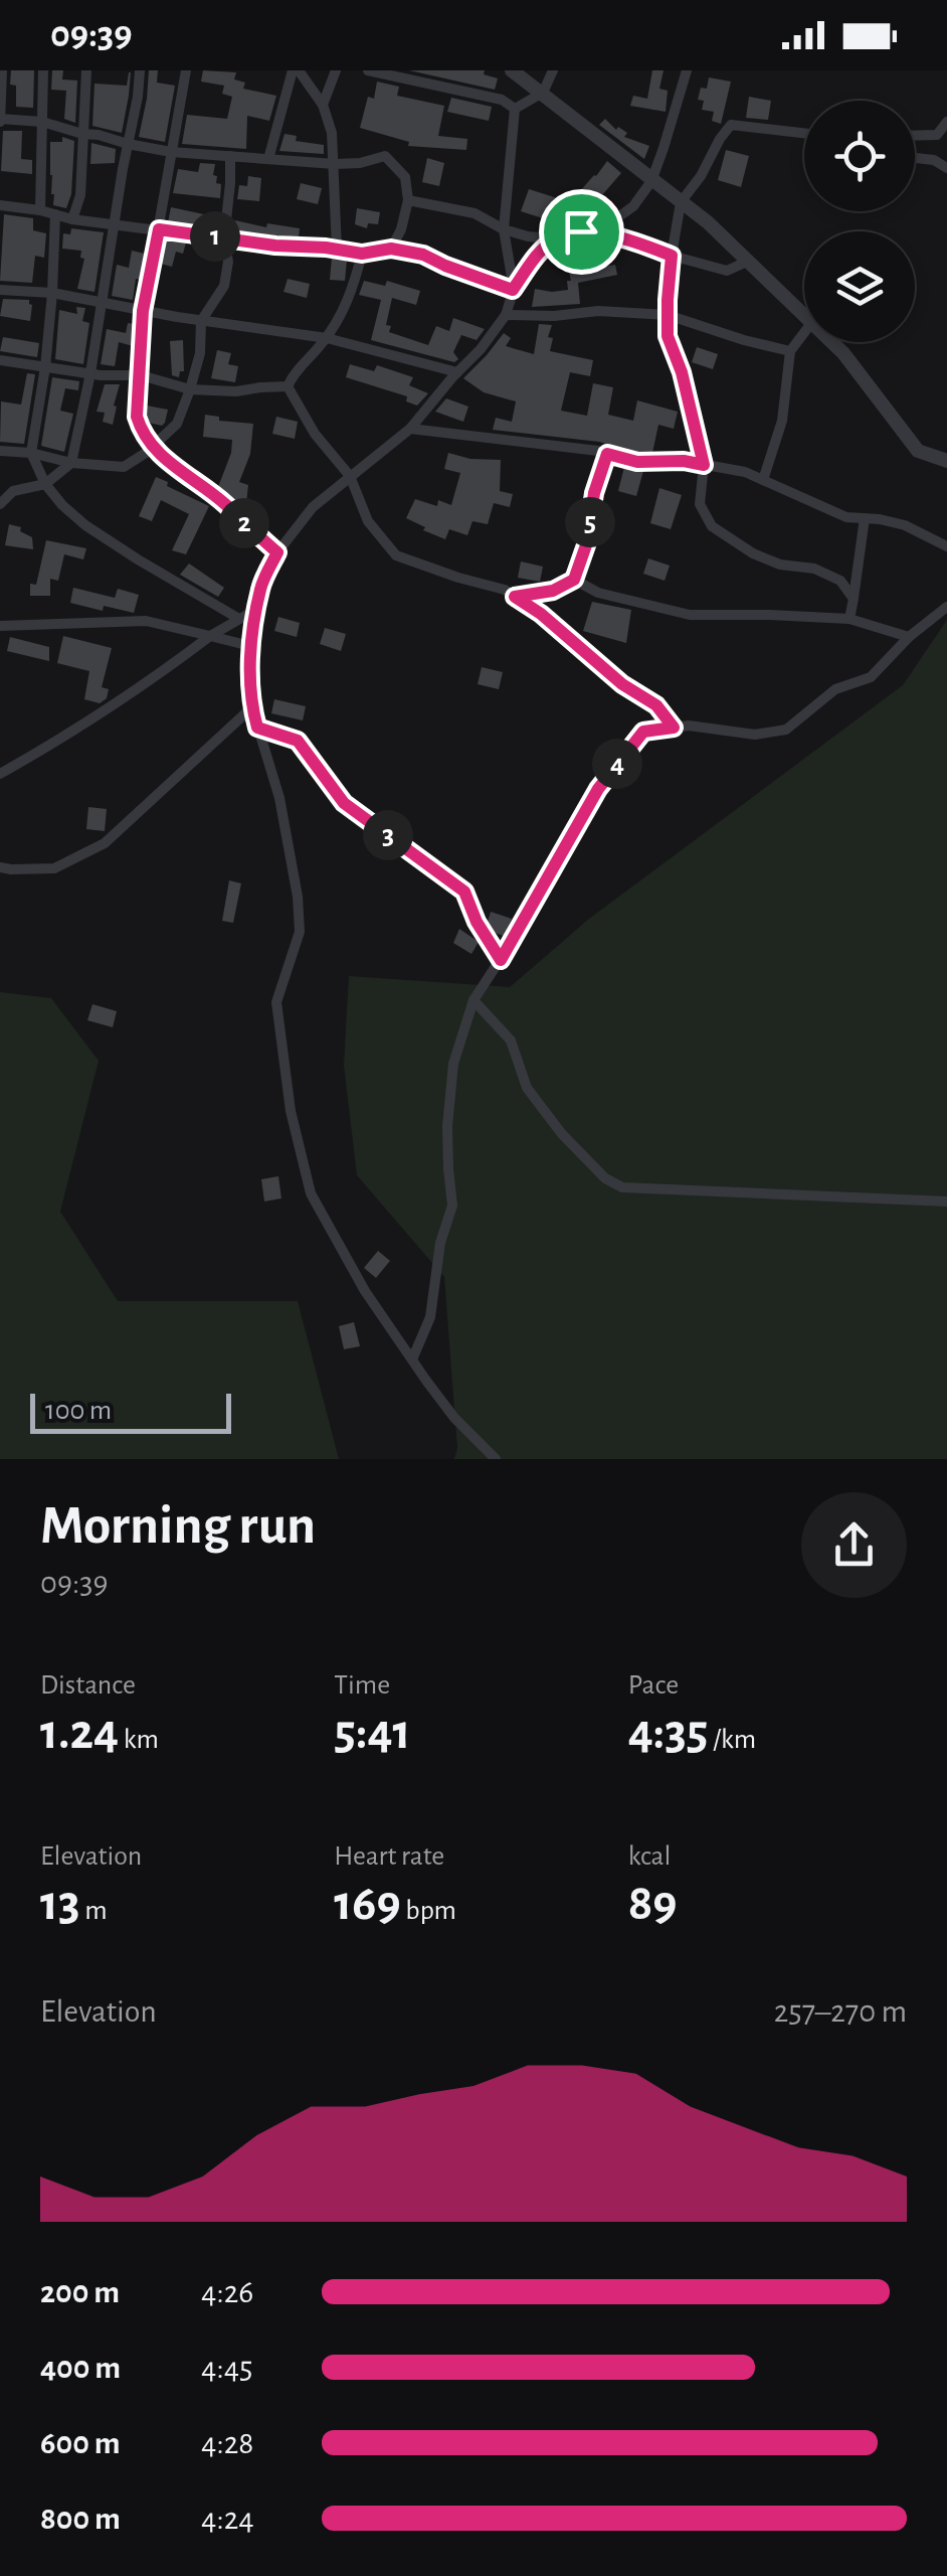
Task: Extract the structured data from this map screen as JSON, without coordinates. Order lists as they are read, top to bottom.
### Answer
{
  "scale_bar": "100 m",
  "page": {
    "status": "09:39",
    "pins": [
      "1",
      "5",
      "2",
      "4",
      "3"
    ],
    "scale": "100 m",
    "heading": ["Morning run", "09:39"],
    "stats": [
      ["Distance", "1.24 km"],
      ["Time", "5:41"],
      ["Pace", "4:35 /km"],
      ["Elevation", "13 m"],
      ["Heart rate", "169 bpm"],
      ["kcal", "89"]
    ],
    "chart": ["Elevation", "257–270 m"],
    "list": [
      {
        "name": "200 m",
        "note": "4:26"
      },
      {
        "name": "400 m",
        "note": "4:45"
      },
      {
        "name": "600 m",
        "note": "4:28"
      },
      {
        "name": "800 m",
        "note": "4:24"
      }
    ]
  }
}
